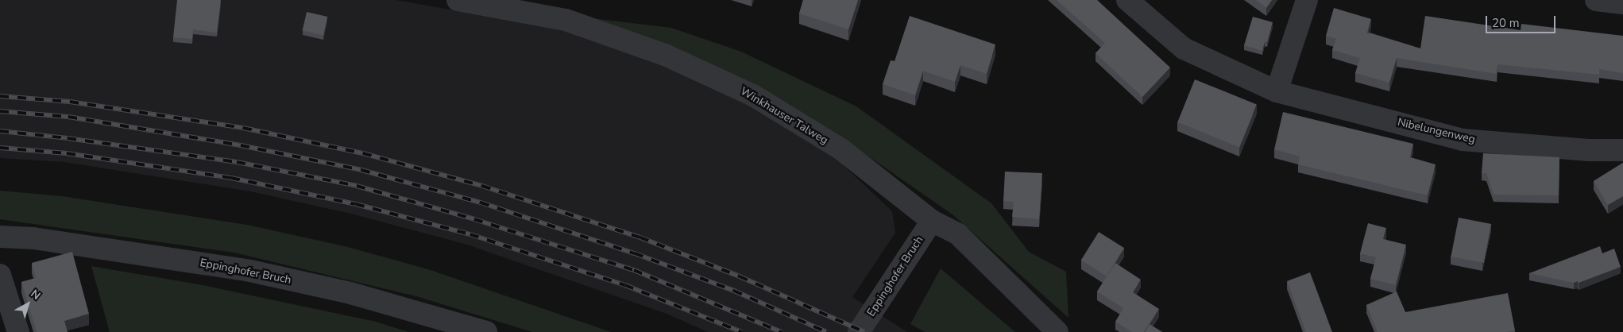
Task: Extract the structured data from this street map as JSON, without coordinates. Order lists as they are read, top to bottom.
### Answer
{
  "streets": {
    "street": ["Winkhauser Talweg", "Nibelungenweg", "Eppinghofer Bruch"]
  },
  "crossings": [
    ["Winkhauser Talweg", "Eppinghofer Bruch"]
  ],
  "scale_bar": "20 m",
  "north": "top right"
}
